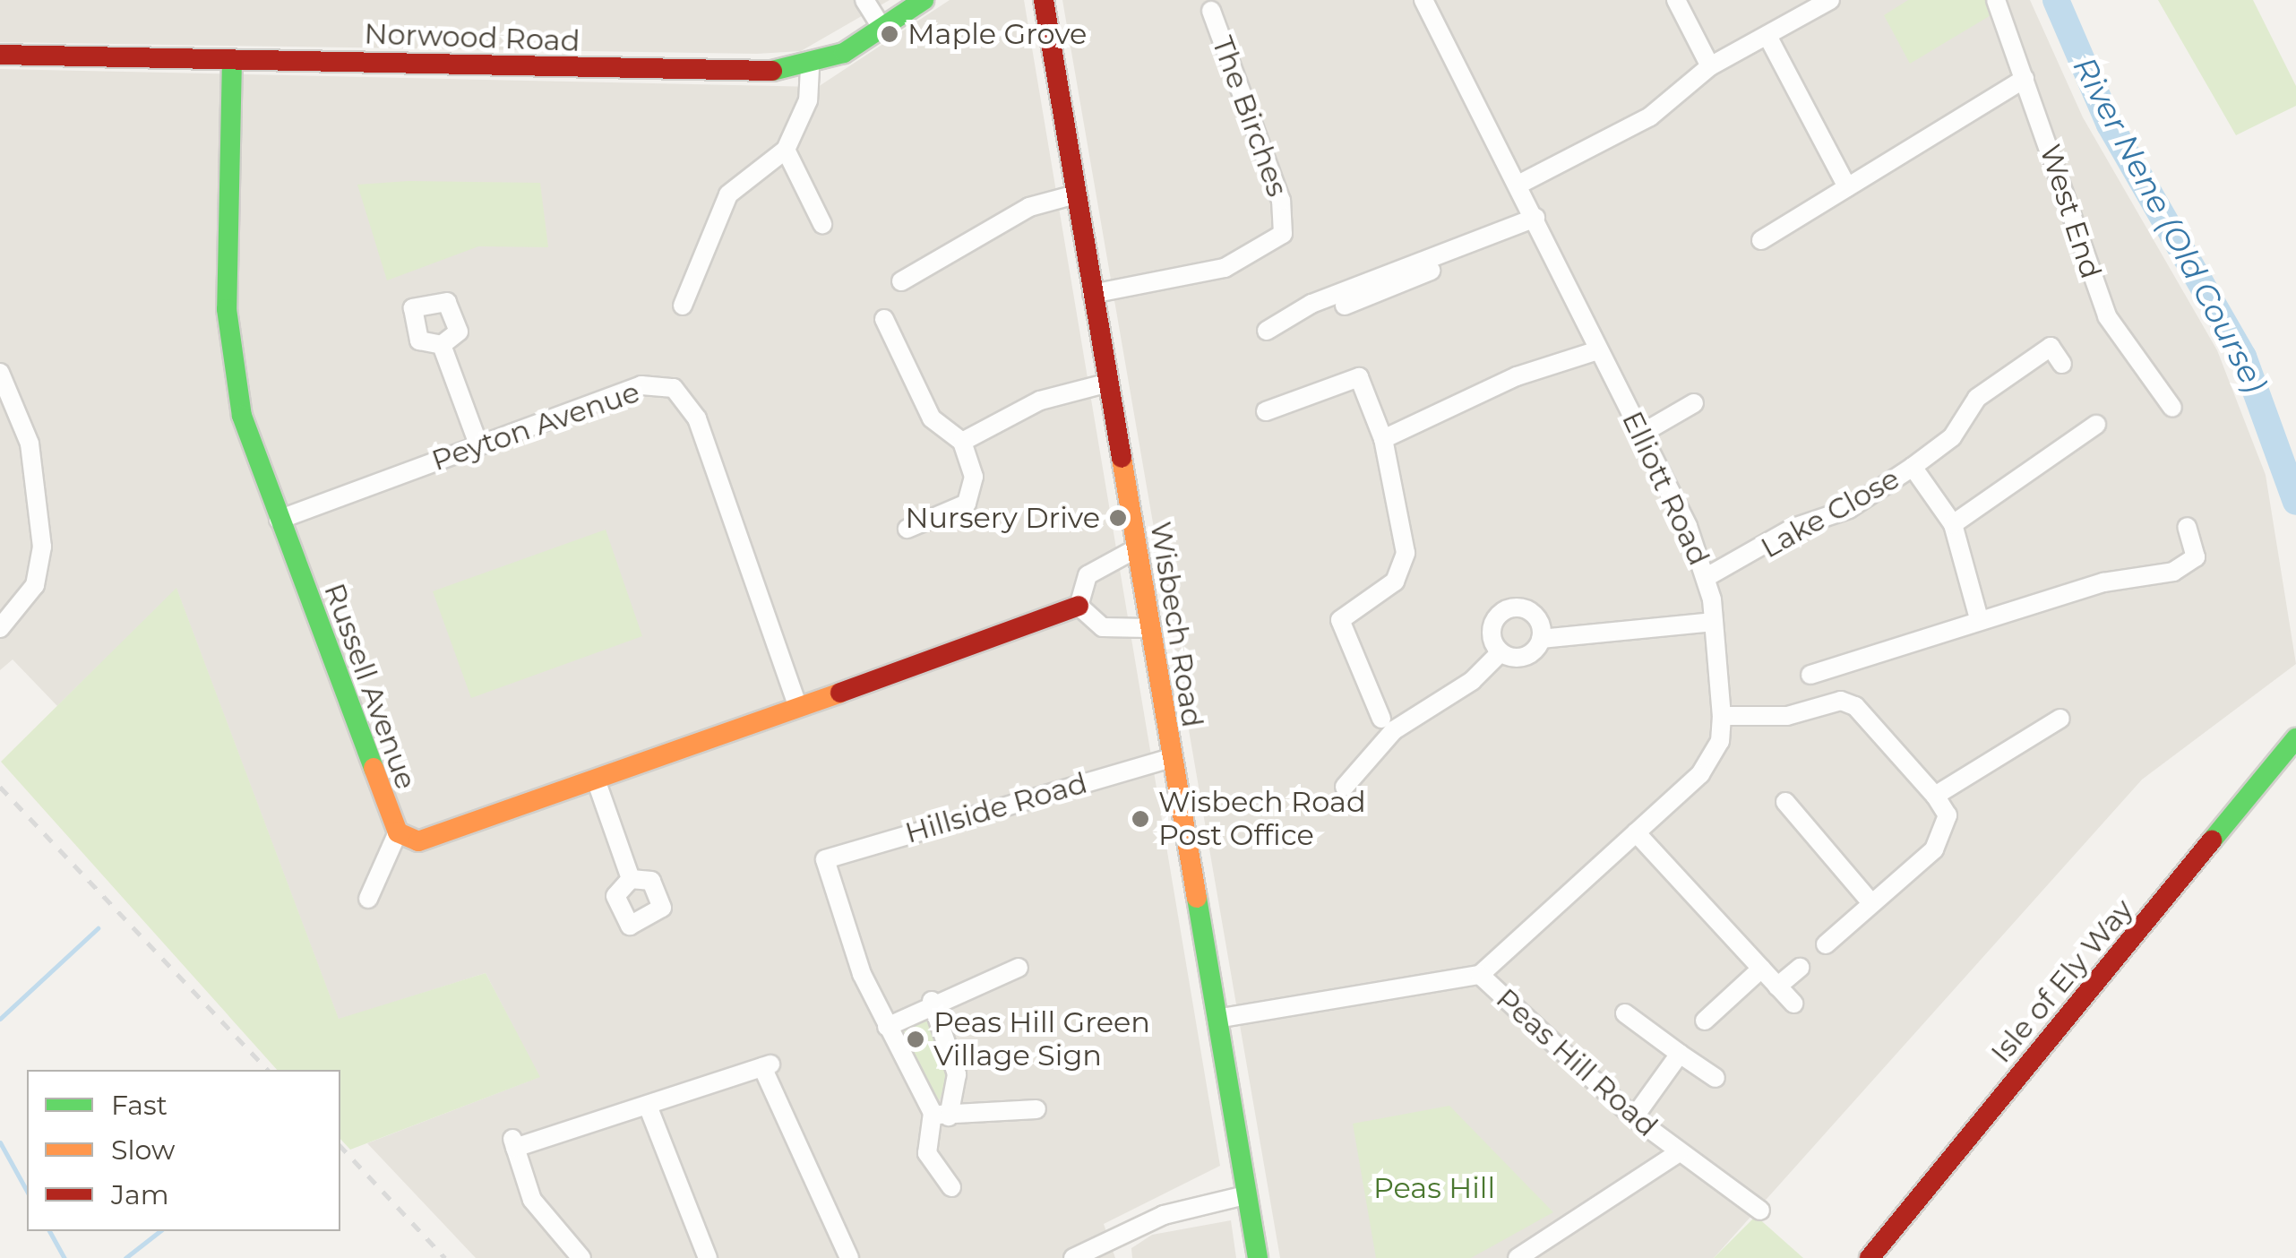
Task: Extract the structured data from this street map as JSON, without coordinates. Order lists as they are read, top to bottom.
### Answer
{
  "streets": {
    "main road": [
      "Norwood Road",
      "Wisbech Road",
      "Russell Avenue",
      "Isle of Ely Way"
    ],
    "street": [
      "The Birches",
      "West End",
      "Peyton Avenue",
      "Elliott Road",
      "Lake Close",
      "Hillside Road",
      "Peas Hill Road"
    ]
  },
  "crossings": [
    ["Norwood Road", "Russell Avenue"],
    ["The Birches", "Wisbech Road"],
    ["Peyton Avenue", "Russell Avenue"],
    ["Elliott Road", "Lake Close"],
    ["Elliott Road", "Peas Hill Road"],
    ["Wisbech Road", "Hillside Road"],
    ["Wisbech Road", "Peas Hill Road"]
  ],
  "water": ["River Nene (Old Course)"],
  "parks": ["Peas Hill"],
  "places": [
    "Maple Grove",
    "Nursery Drive",
    "Wisbech Road Post Office",
    "Peas Hill Green Village Sign"
  ],
  "legend": ["Fast", "Slow", "Jam"]
}
